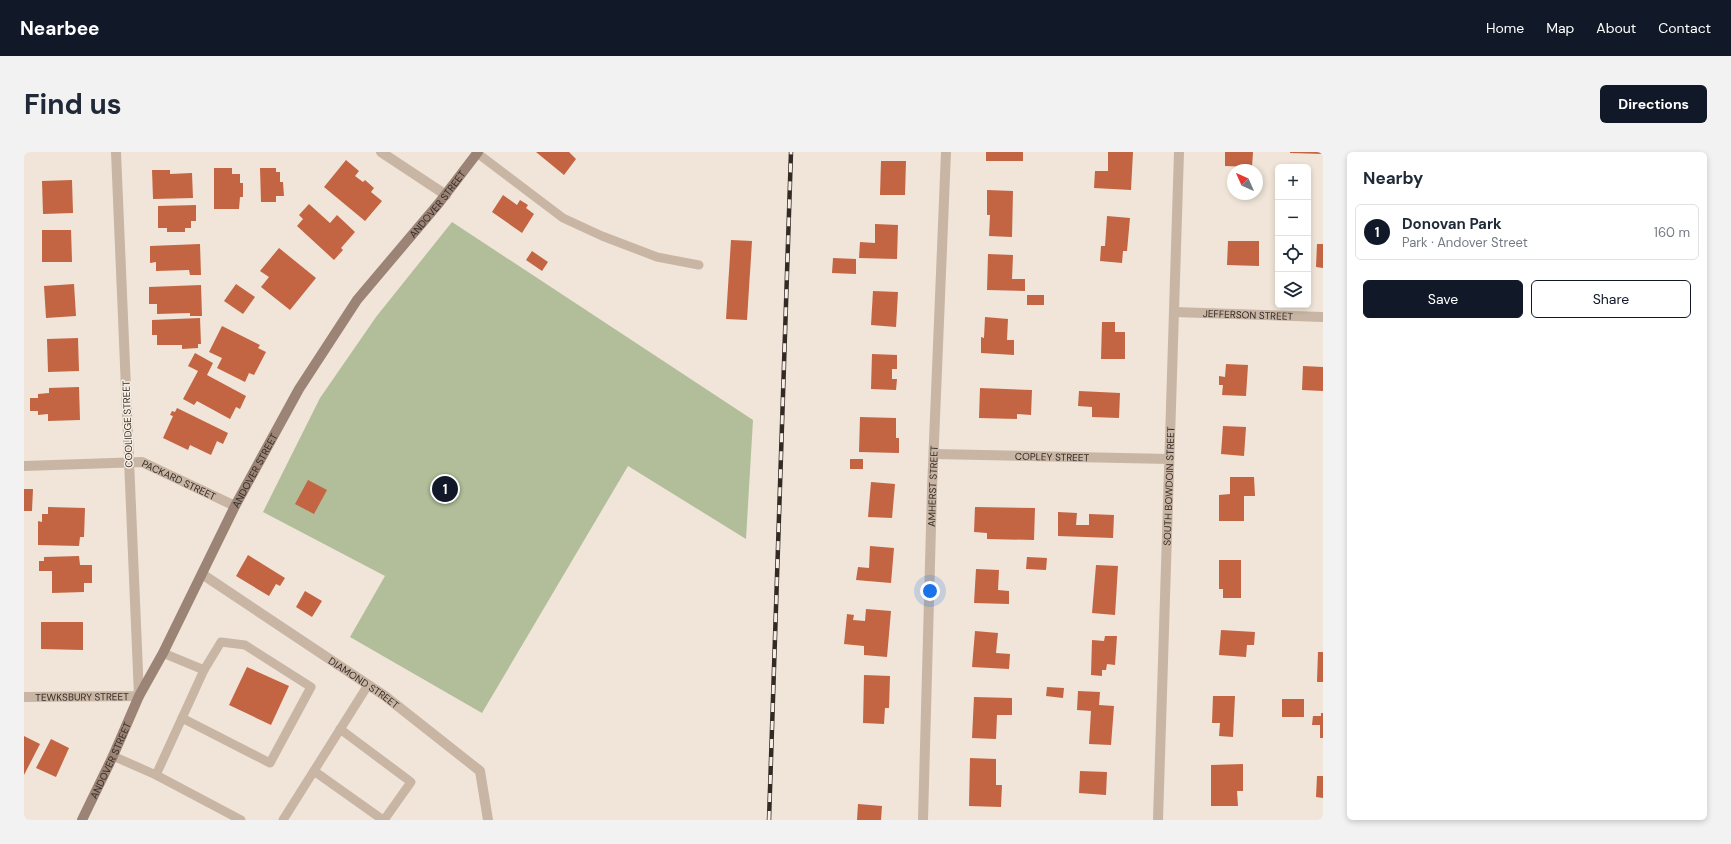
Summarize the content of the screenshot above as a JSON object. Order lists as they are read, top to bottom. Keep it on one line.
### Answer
{"streets":{"main road":["ANDOVER STREET"],"street":["JEFFERSON STREET","COOLIDGE STREET","COPLEY STREET","PACKARD STREET","AMHERST STREET","SOUTH BOWDOIN STREET","DIAMOND STREET","TEWKSBURY STREET"]},"crossings":[["ANDOVER STREET","COOLIDGE STREET"],["ANDOVER STREET","PACKARD STREET"],["ANDOVER STREET","DIAMOND STREET"],["ANDOVER STREET","TEWKSBURY STREET"],["JEFFERSON STREET","SOUTH BOWDOIN STREET"],["COOLIDGE STREET","PACKARD STREET"],["COOLIDGE STREET","TEWKSBURY STREET"],["COPLEY STREET","AMHERST STREET"],["COPLEY STREET","SOUTH BOWDOIN STREET"]],"north":"top left","page":{"header":"Nearbee","nav":["Home","Map","About","Contact"],"buttons":["Directions",["Save","Share"]],"title":"Find us","heading":"Nearby","map_buttons":["+","−"],"list":[{"mark":"1","name":"Donovan Park","note":"Park · Andover Street","value":"160 m"}],"pins":"1"}}
